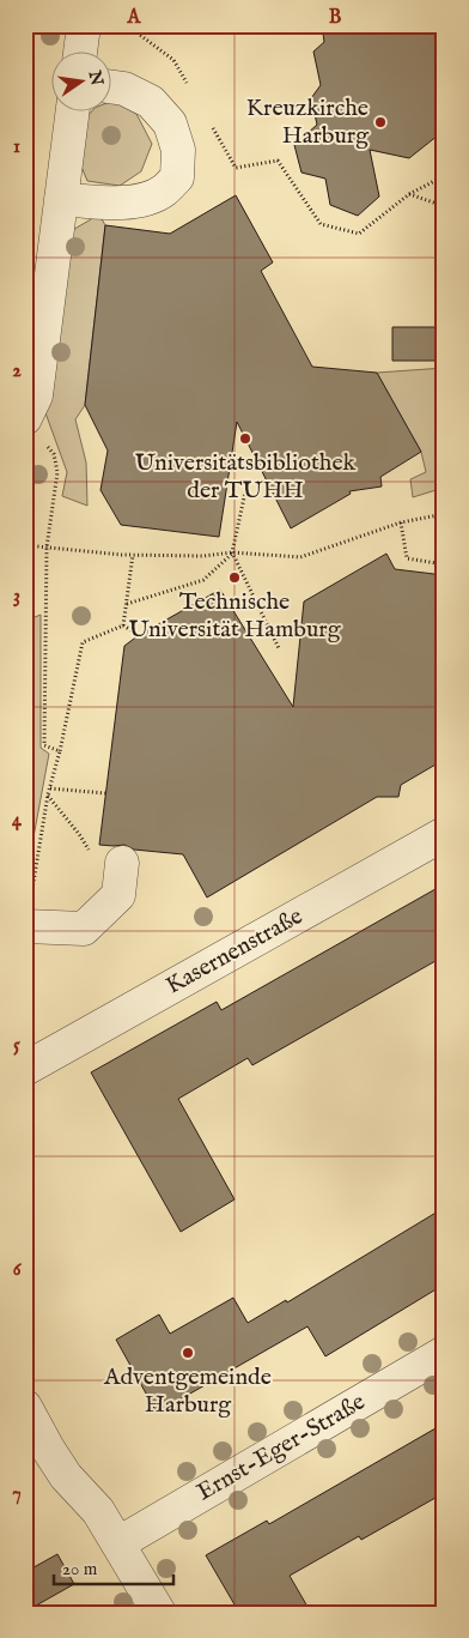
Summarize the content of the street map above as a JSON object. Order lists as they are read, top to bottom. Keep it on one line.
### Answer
{"streets":{"street":["Kasernenstraße","Ernst-Eger-Straße"]},"places":["Kreuzkirche Harburg","Universitätsbibliothek der TUHH","Technische Universität Hamburg","Adventgemeinde Harburg"],"scale_bar":"20 m","north":"right","grid":{"columns":["A","B"],"rows":["1","2","3","4","5","6","7"]}}
